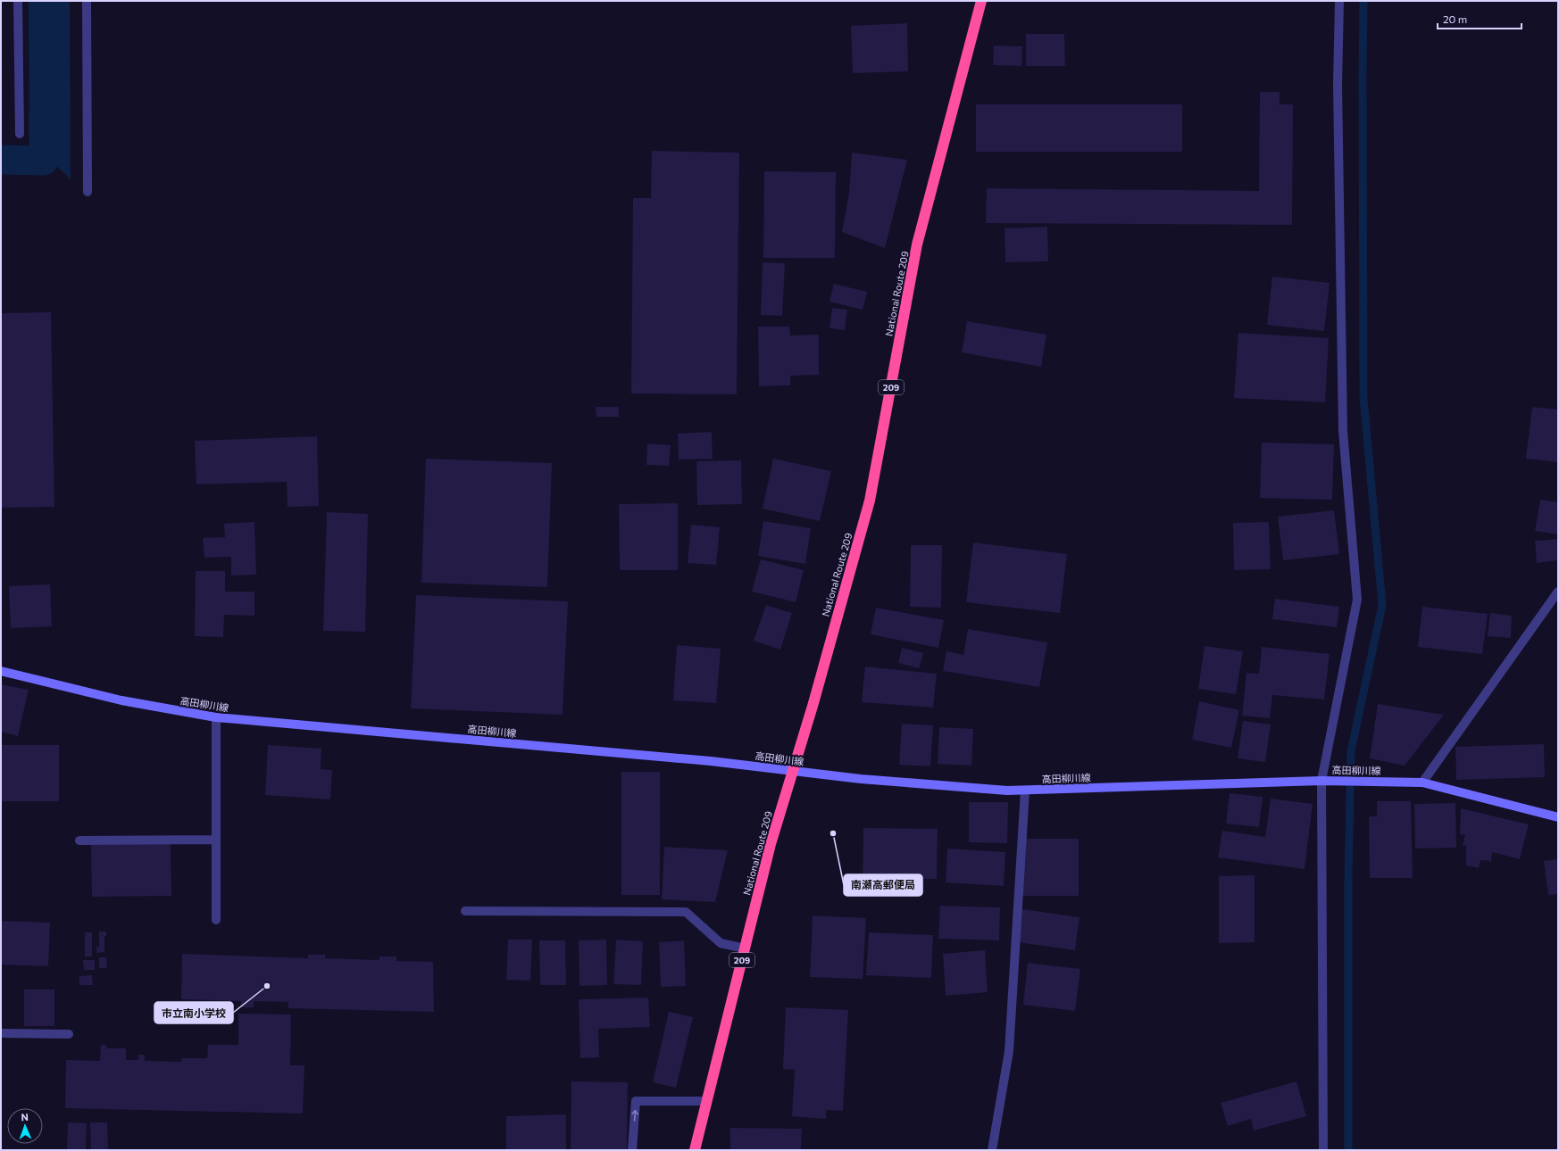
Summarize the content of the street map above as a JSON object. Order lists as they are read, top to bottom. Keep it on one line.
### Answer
{"streets":{"highway":["National Route 209","209"],"main road":["高田柳川線"]},"crossings":[["National Route 209","高田柳川線"]],"places":["南瀬高郵便局","市立南小学校"],"scale_bar":"20 m","north":"top"}
